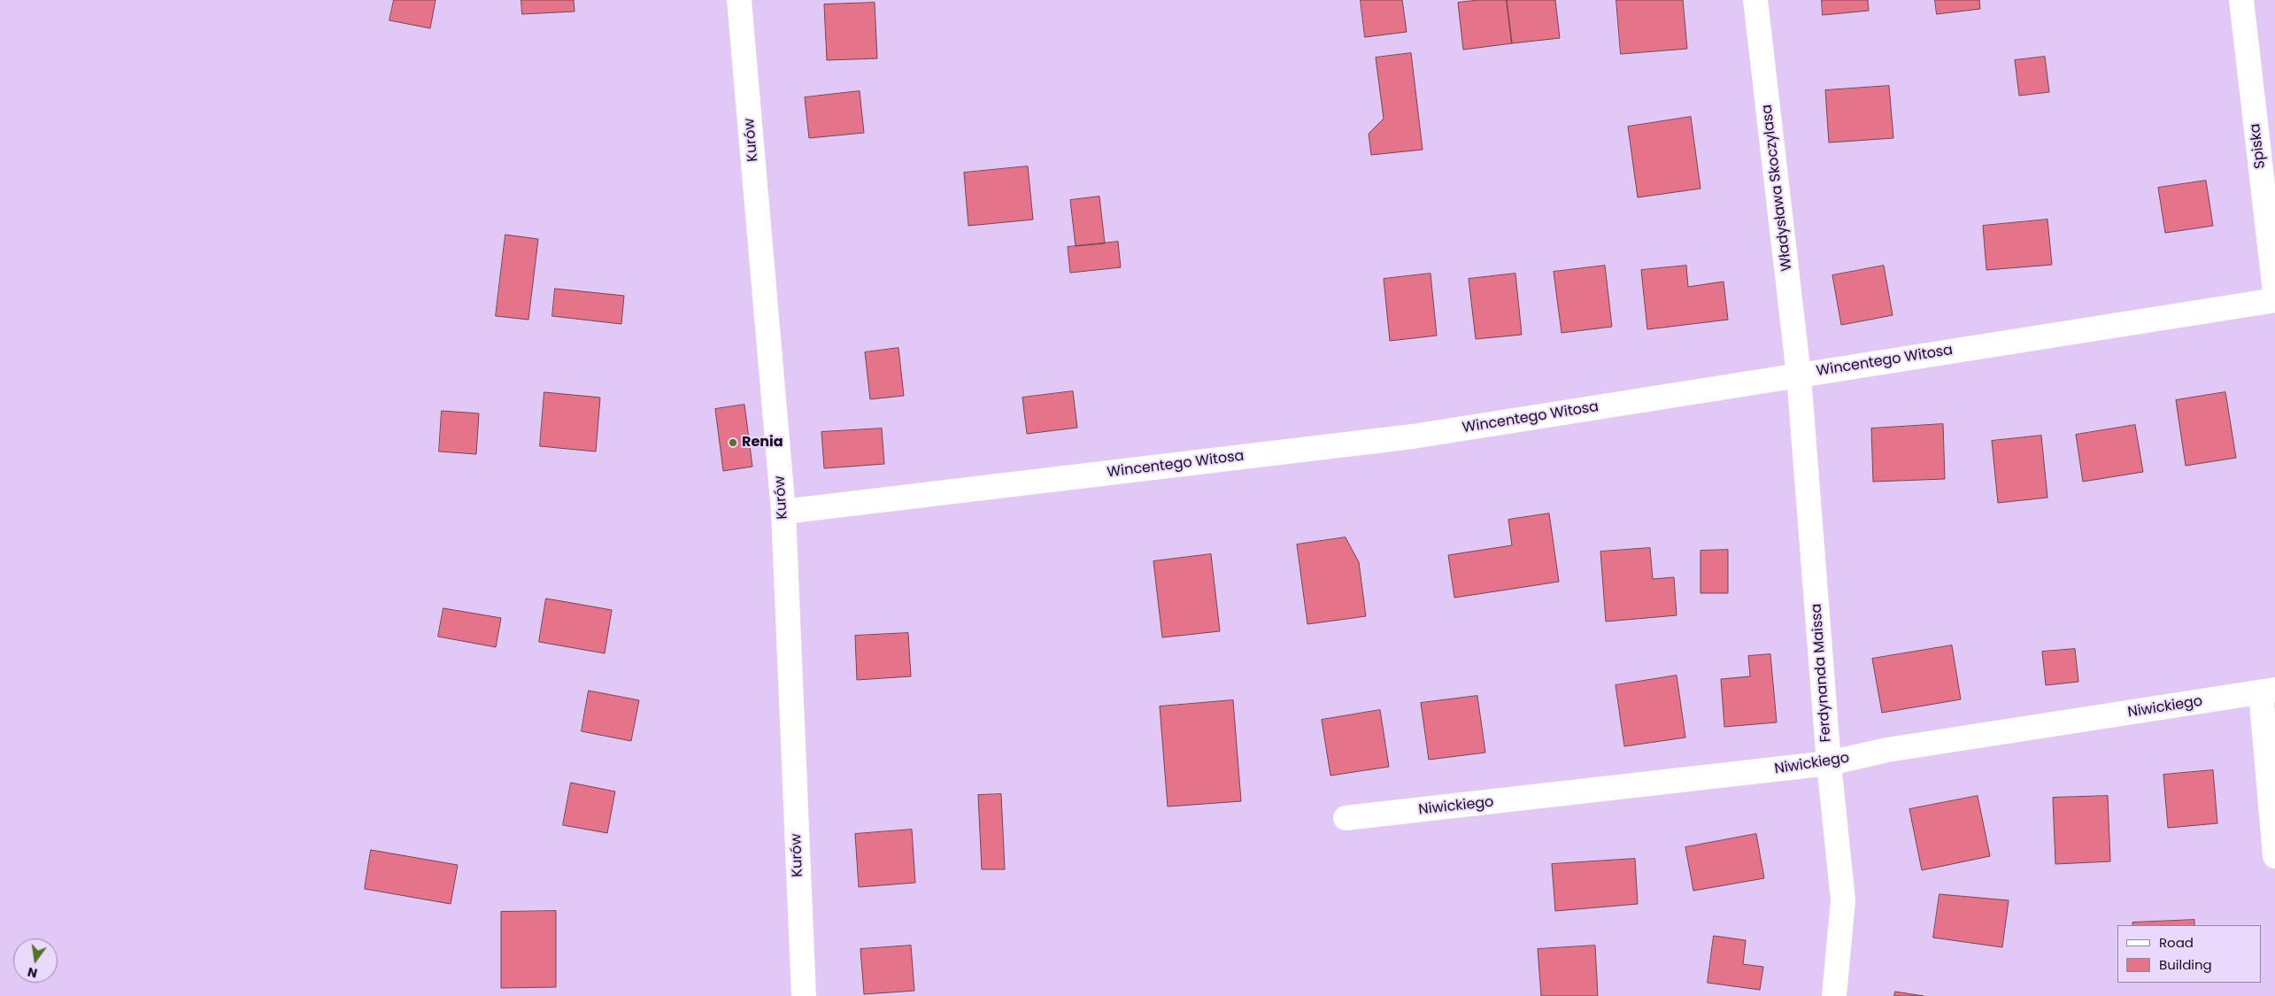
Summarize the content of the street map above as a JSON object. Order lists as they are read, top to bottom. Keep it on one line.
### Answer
{"streets":{"street":["Kurów","Spiska","Władysława Skoczylasa","Wincentego Witosa","Ferdynanda Maissa","Niwickiego"]},"crossings":[["Kurów","Wincentego Witosa"],["Władysława Skoczylasa","Wincentego Witosa"],["Władysława Skoczylasa","Ferdynanda Maissa"],["Wincentego Witosa","Ferdynanda Maissa"],["Ferdynanda Maissa","Niwickiego"]],"places":["Renia"],"legend":["Road","Building"],"north":"bottom"}
